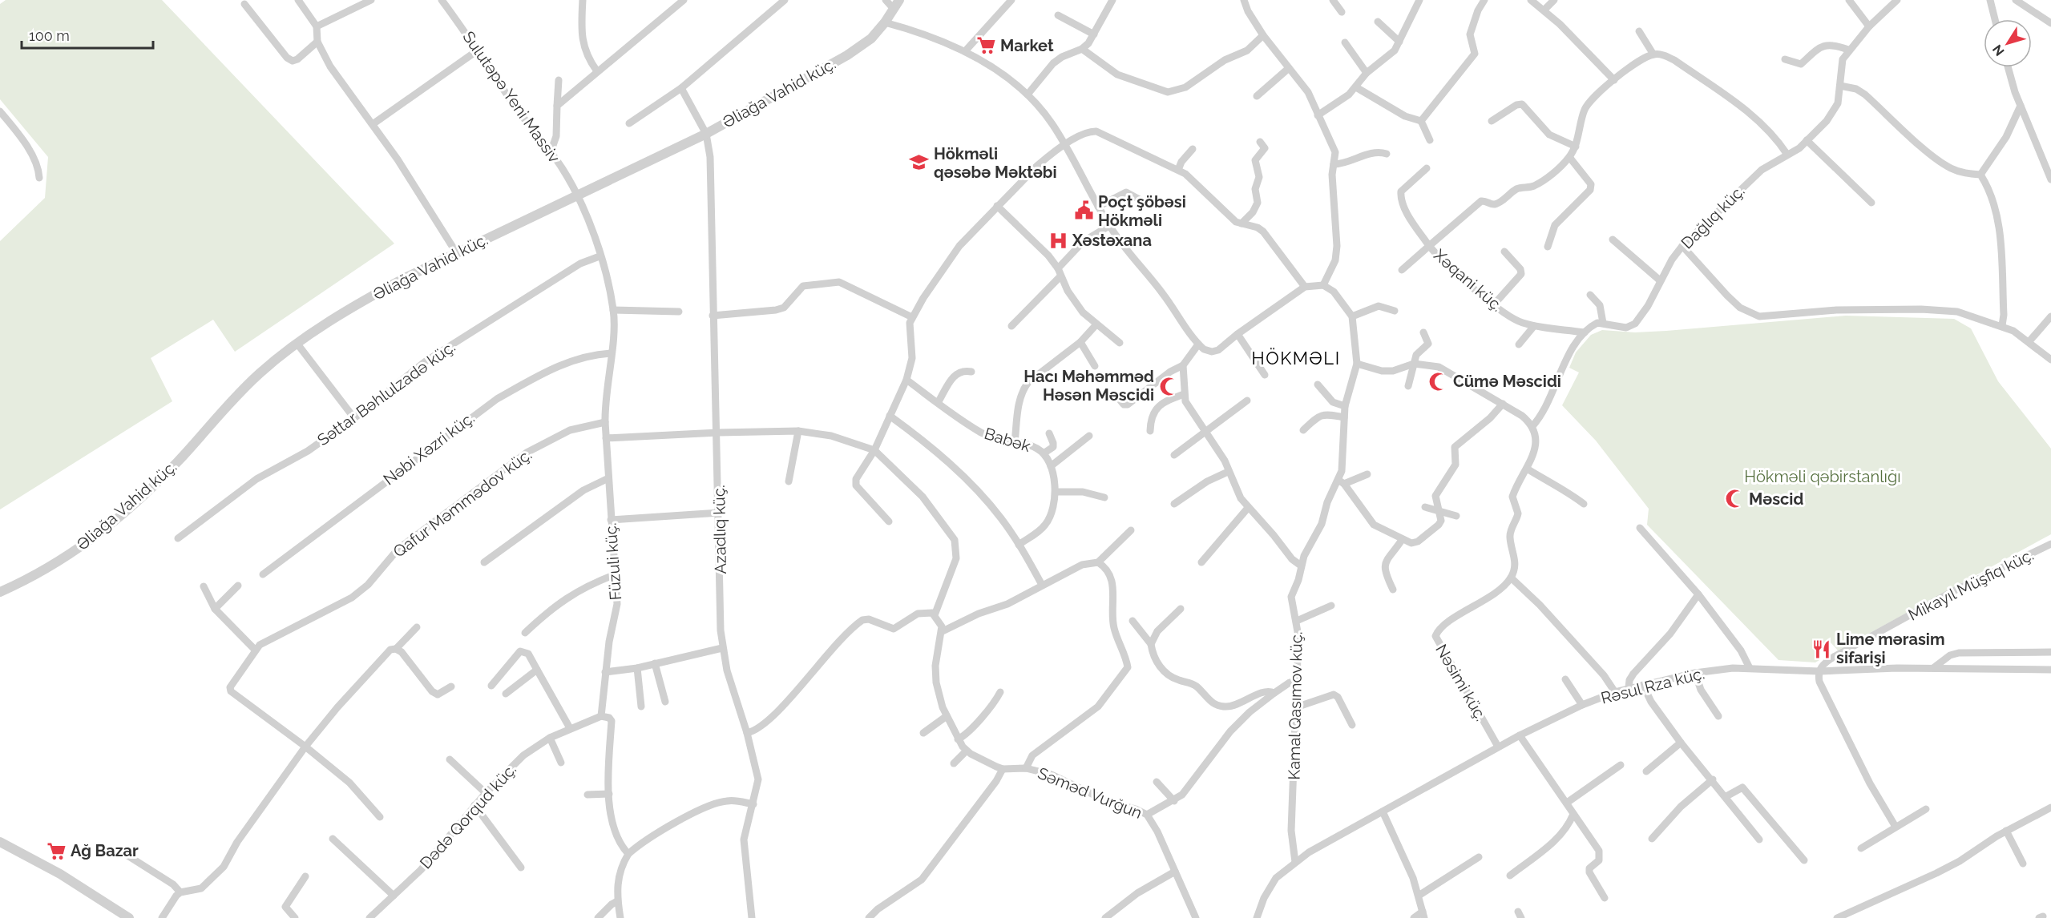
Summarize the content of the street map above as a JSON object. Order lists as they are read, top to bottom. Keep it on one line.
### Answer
{"streets":{"street":["Əliağa Vahid küç.","Sulutəpə Yeni Massiv","Dağlıq küç.","Xəqani küç.","Səttar Bəhlulzadə küç.","Babək","Nəbi Xəzri küç.","Qafur Məmmədov küç.","Azadlıq küç.","Füzuli küç.","Mikayıl Müşfiq küç.","Nəsimi küç.","Rəsul Rza küç.","Kamal Qasımov küç.","Səməd Vurğun","Dədə Qorqud küç."]},"crossings":[["Əliağa Vahid küç.","Sulutəpə Yeni Massiv"],["Əliağa Vahid küç.","Azadlıq küç."],["Əliağa Vahid küç.","Füzuli küç."],["Sulutəpə Yeni Massiv","Füzuli küç."],["Səttar Bəhlulzadə küç.","Füzuli küç."],["Nəbi Xəzri küç.","Füzuli küç."],["Qafur Məmmədov küç.","Füzuli küç."],["Füzuli küç.","Dədə Qorqud küç."],["Mikayıl Müşfiq küç.","Rəsul Rza küç."],["Nəsimi küç.","Rəsul Rza küç."],["Rəsul Rza küç.","Kamal Qasımov küç."]],"districts":["HÖKMƏLI"],"parks":["Hökməli qəbirstanlığı"],"places":{"supermarket":["Market","Ağ Bazar"],"school or university":["Hökməli qəsəbə Məktəbi"],"public building":["Poçt şöbəsi Hökməli"],"hospital":["Xəstəxana"],"mosque":["Cümə Məscidi","Hacı Məhəmməd Həsən Məscidi","Məscid"],"restaurant":["Lime mərasim sifarişi"]},"scale_bar":"100 m","north":"bottom left"}
